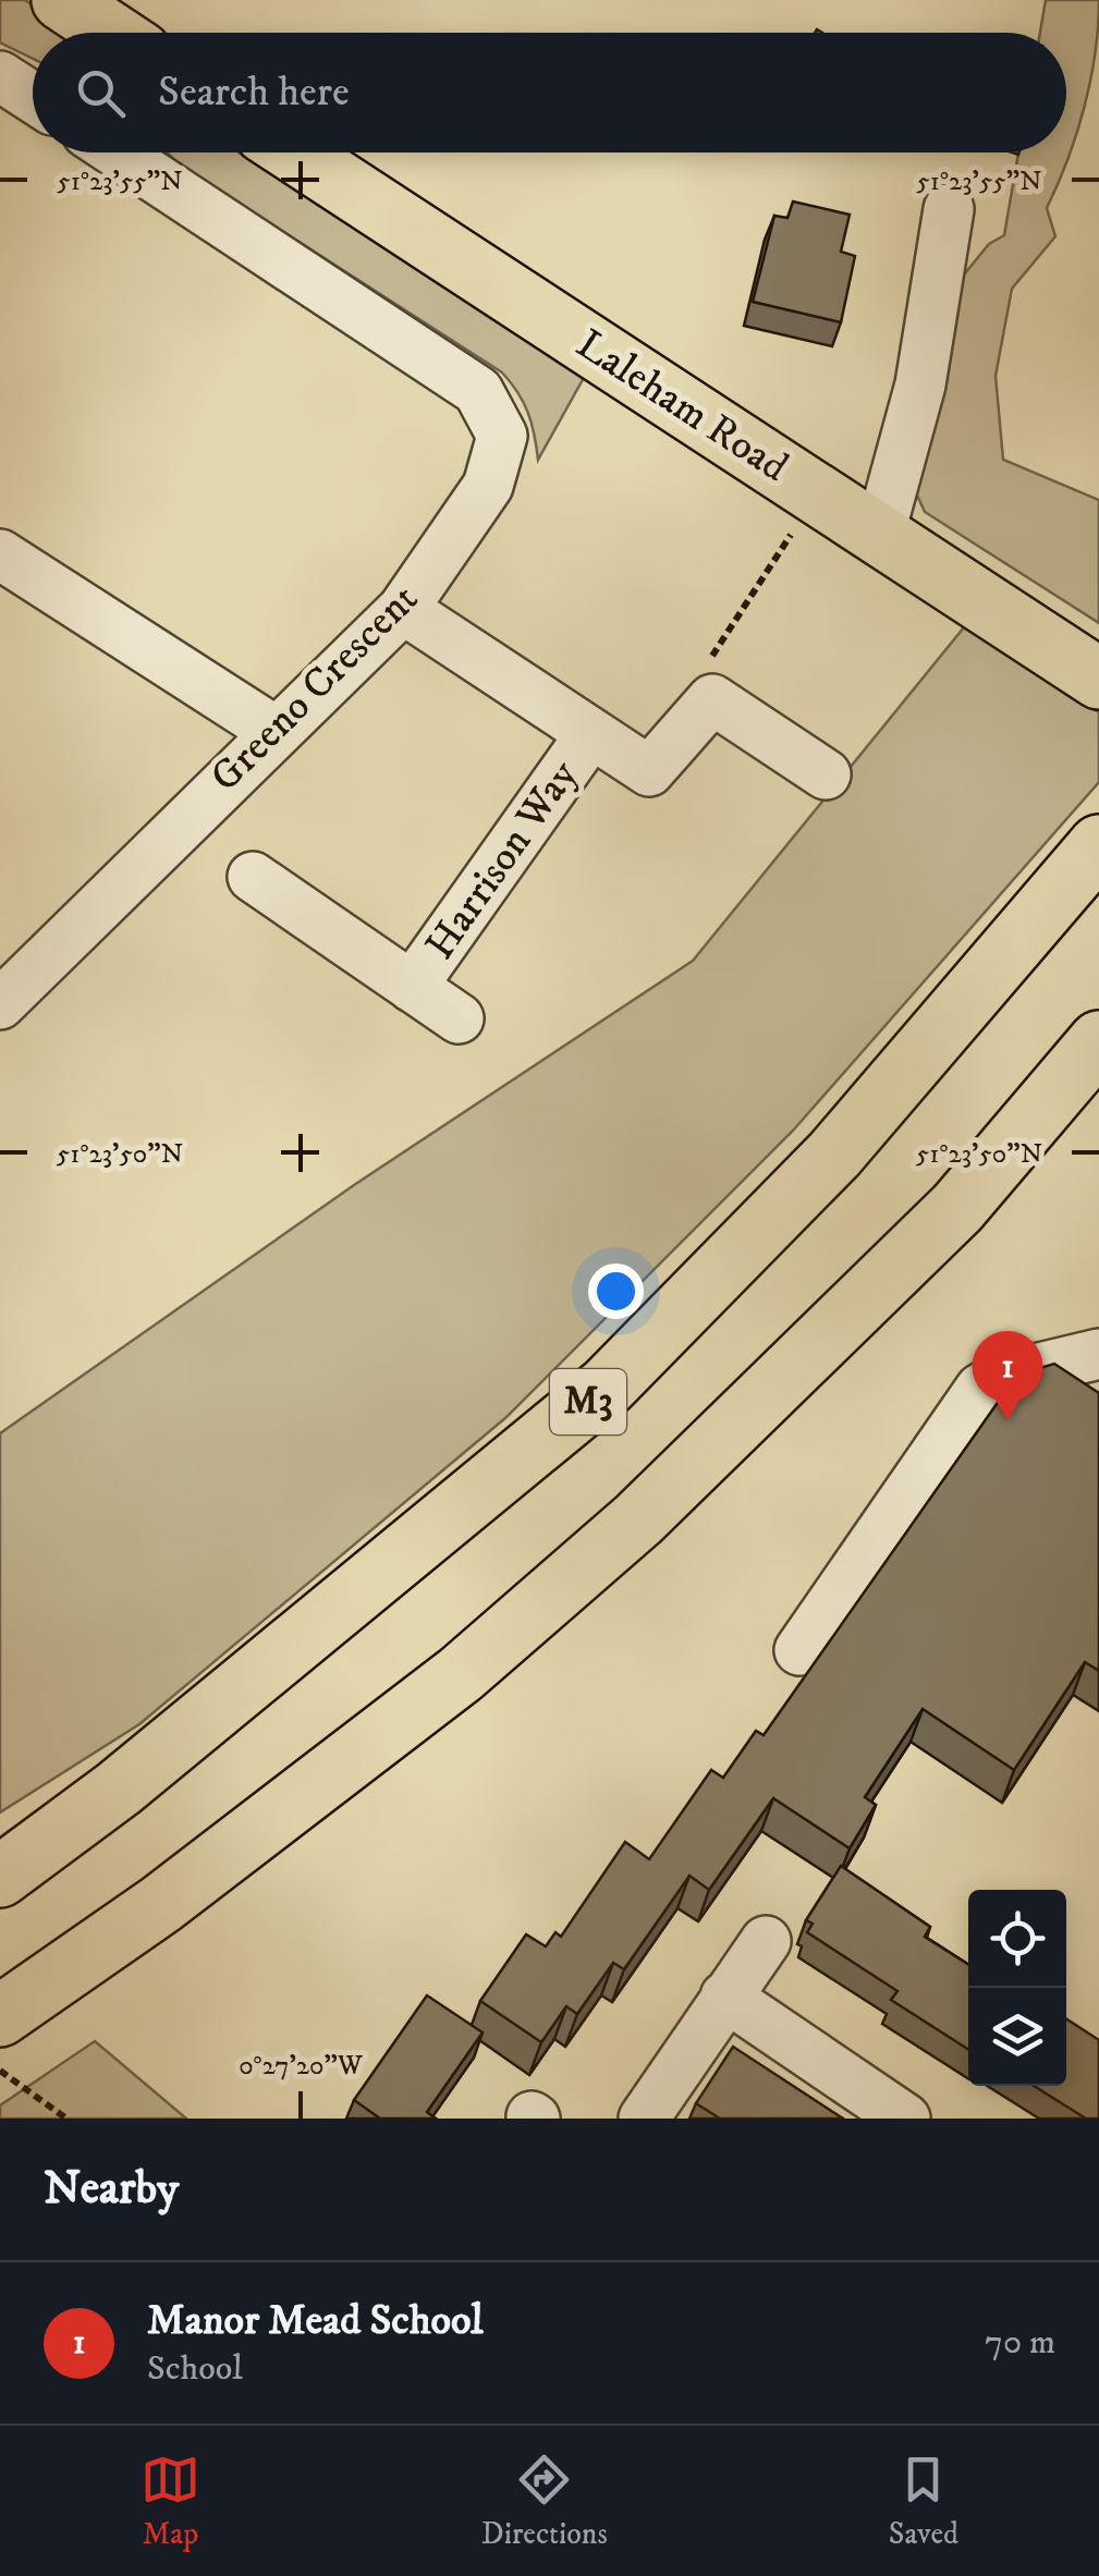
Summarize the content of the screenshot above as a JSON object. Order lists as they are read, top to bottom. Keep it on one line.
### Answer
{"streets":{"main road":["Laleham Road","M3"],"street":["Greeno Crescent","Harrison Way"]},"crossings":[["Greeno Crescent","Harrison Way"]],"page":{"search":"Search here","pins":"1","heading":"Nearby","list":[{"mark":"1","name":"Manor Mead School","note":"School","value":"70 m"}],"nav":["Map","Directions","Saved"]},"coordinates":["51°23'55\"N","51°23'50\"N","0°27'20\"W"]}
